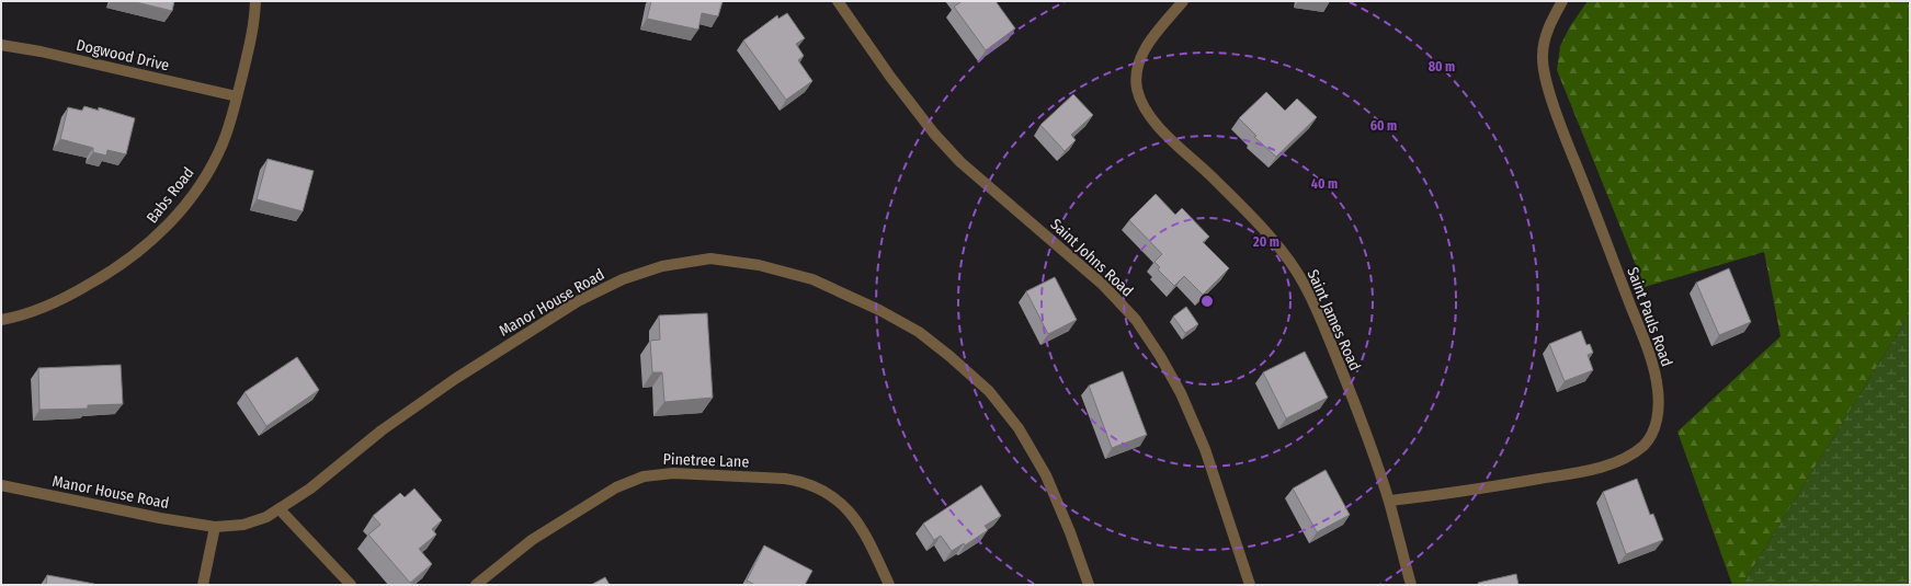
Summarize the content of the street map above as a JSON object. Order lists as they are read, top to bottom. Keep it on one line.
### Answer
{"streets":{"street":["Dogwood Drive","Babs Road","Saint Johns Road","Manor House Road","Saint Pauls Road","Saint James Road","Pinetree Lane"]},"crossings":[["Dogwood Drive","Babs Road"],["Saint Pauls Road","Saint James Road"]],"rings":["80 m","60 m","40 m","20 m"]}
